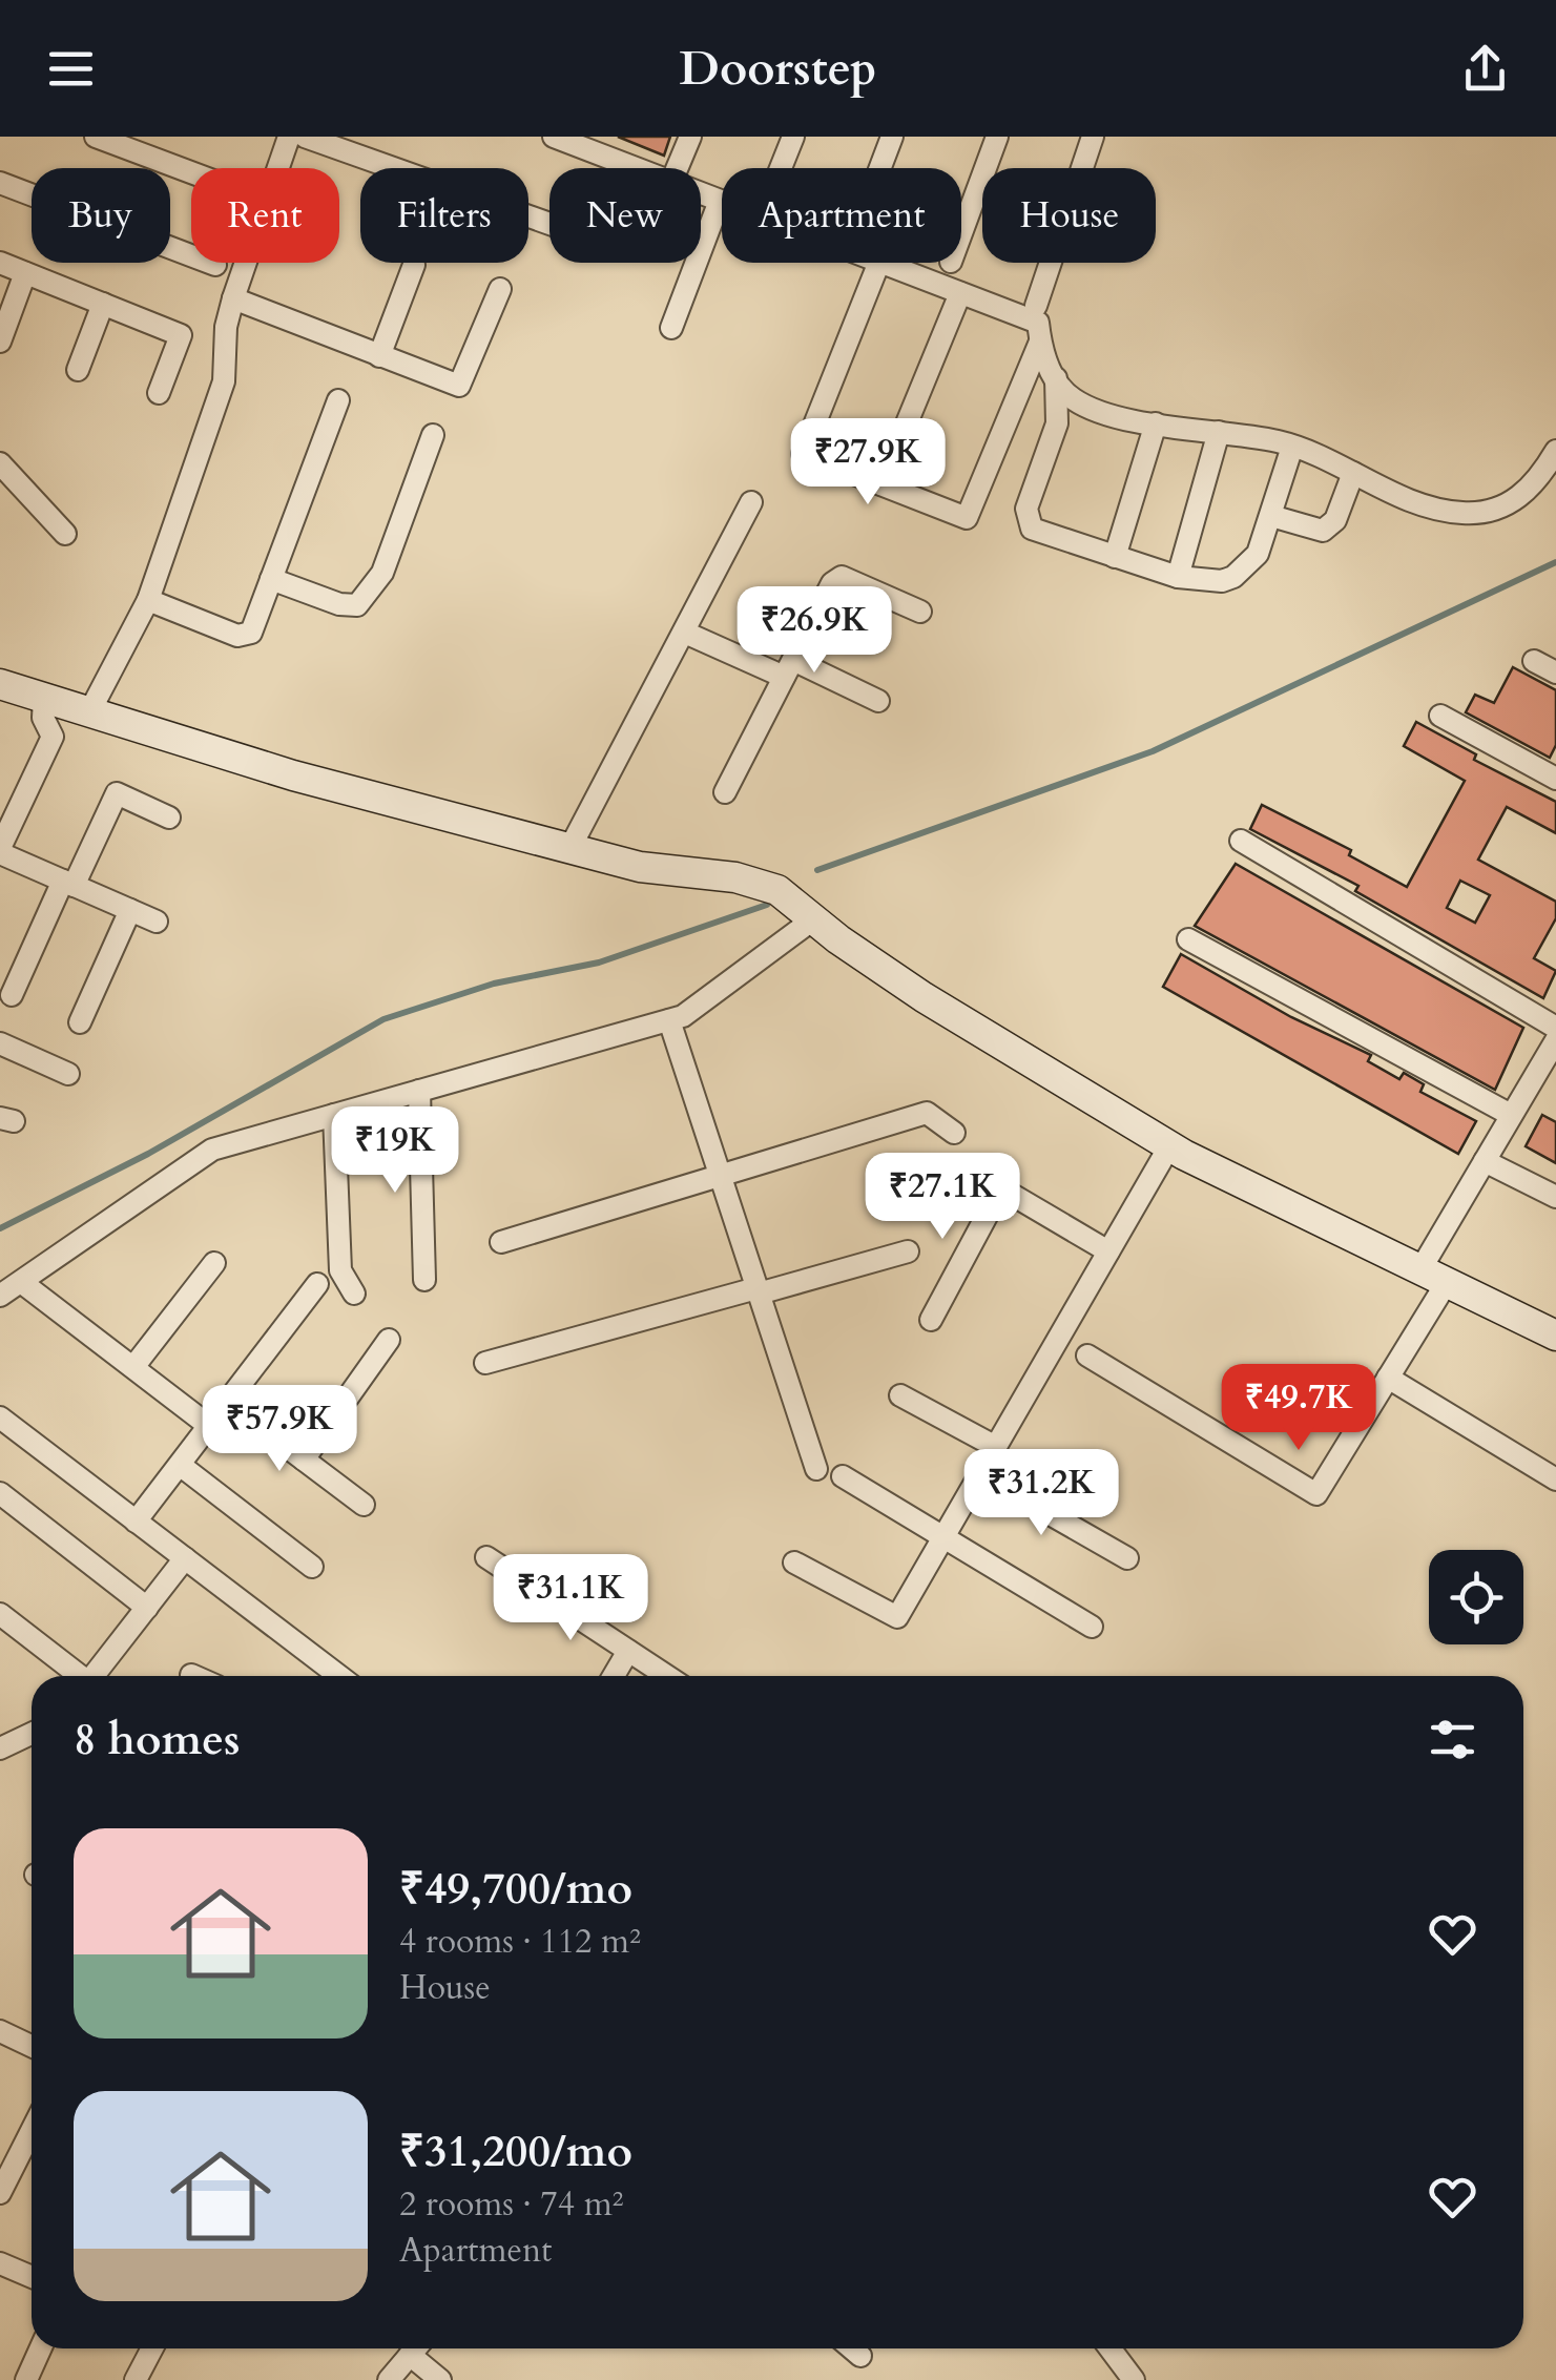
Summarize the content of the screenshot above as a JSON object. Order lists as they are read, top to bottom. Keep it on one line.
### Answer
{"page":{"header":"Doorstep","chip":["Buy","Rent","Filters","New","Apartment","House"],"price":["₹27.9K","₹26.9K","₹19K","₹27.1K","₹49.7K","₹57.9K","₹31.2K","₹31.1K"],"heading":"8 homes","list":[{"name":"₹49,700/mo","note":"4 rooms · 112 m² · House"},{"name":"₹31,200/mo","note":"2 rooms · 74 m² · Apartment"}]}}
